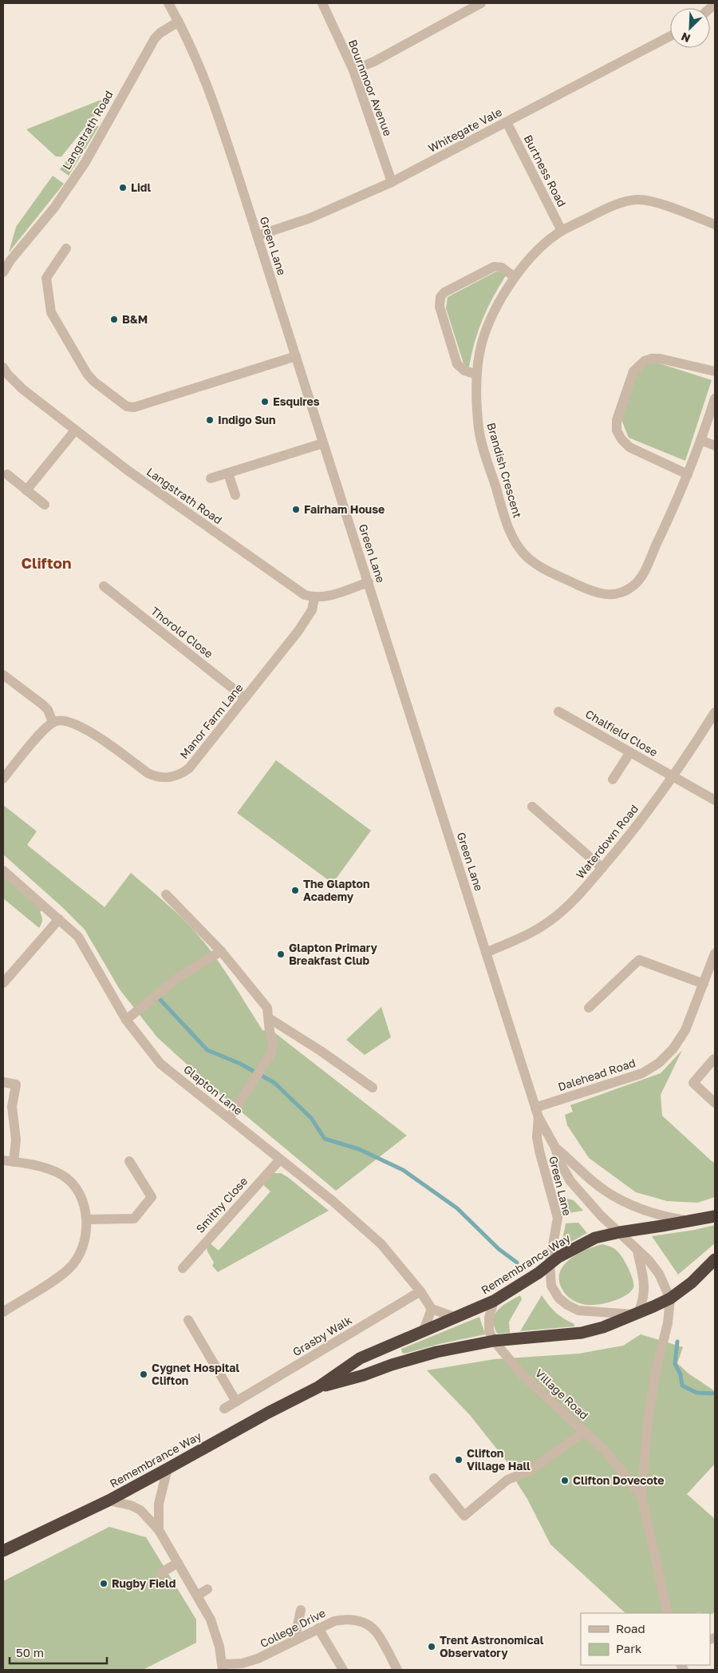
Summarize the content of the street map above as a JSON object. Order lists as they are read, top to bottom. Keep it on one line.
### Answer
{"streets":{"highway":["Remembrance Way"],"street":["Bournmoor Avenue","Langstrath Road","Whitegate Vale","Burtness Road","Green Lane","Brandish Crescent","Thorold Close","Manor Farm Lane","Chalfield Close","Waterdown Road","Dalehead Road","Glapton Lane","Smithy Close","Grasby Walk","Village Road","College Drive"]},"crossings":[["Bournmoor Avenue","Whitegate Vale"],["Langstrath Road","Green Lane"],["Langstrath Road","Manor Farm Lane"],["Whitegate Vale","Burtness Road"],["Whitegate Vale","Green Lane"],["Burtness Road","Brandish Crescent"],["Green Lane","Waterdown Road"],["Green Lane","Dalehead Road"],["Green Lane","Remembrance Way"],["Green Lane","Village Road"],["Thorold Close","Manor Farm Lane"],["Chalfield Close","Waterdown Road"],["Glapton Lane","Smithy Close"],["Glapton Lane","Grasby Walk"],["Remembrance Way","Village Road"]],"districts":["Clifton"],"places":["Lidl","B&M","Esquires","Indigo Sun","Fairham House","The Glapton Academy","Glapton Primary Breakfast Club","Cygnet Hospital Clifton","Clifton Village Hall","Clifton Dovecote","Rugby Field","Trent Astronomical Observatory"],"legend":["Road","Park"],"scale_bar":"50 m","north":"bottom left"}
